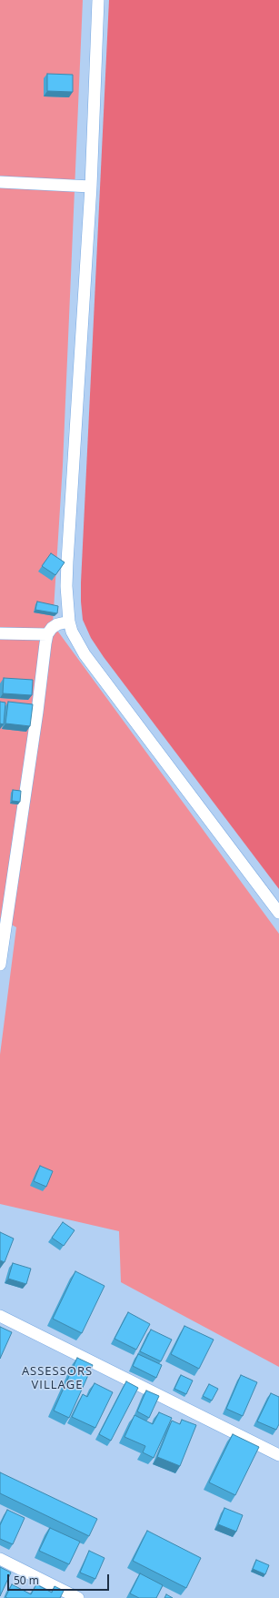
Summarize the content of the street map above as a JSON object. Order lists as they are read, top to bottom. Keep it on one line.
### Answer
{"districts":["ASSESSORS VILLAGE"],"scale_bar":"50 m"}
